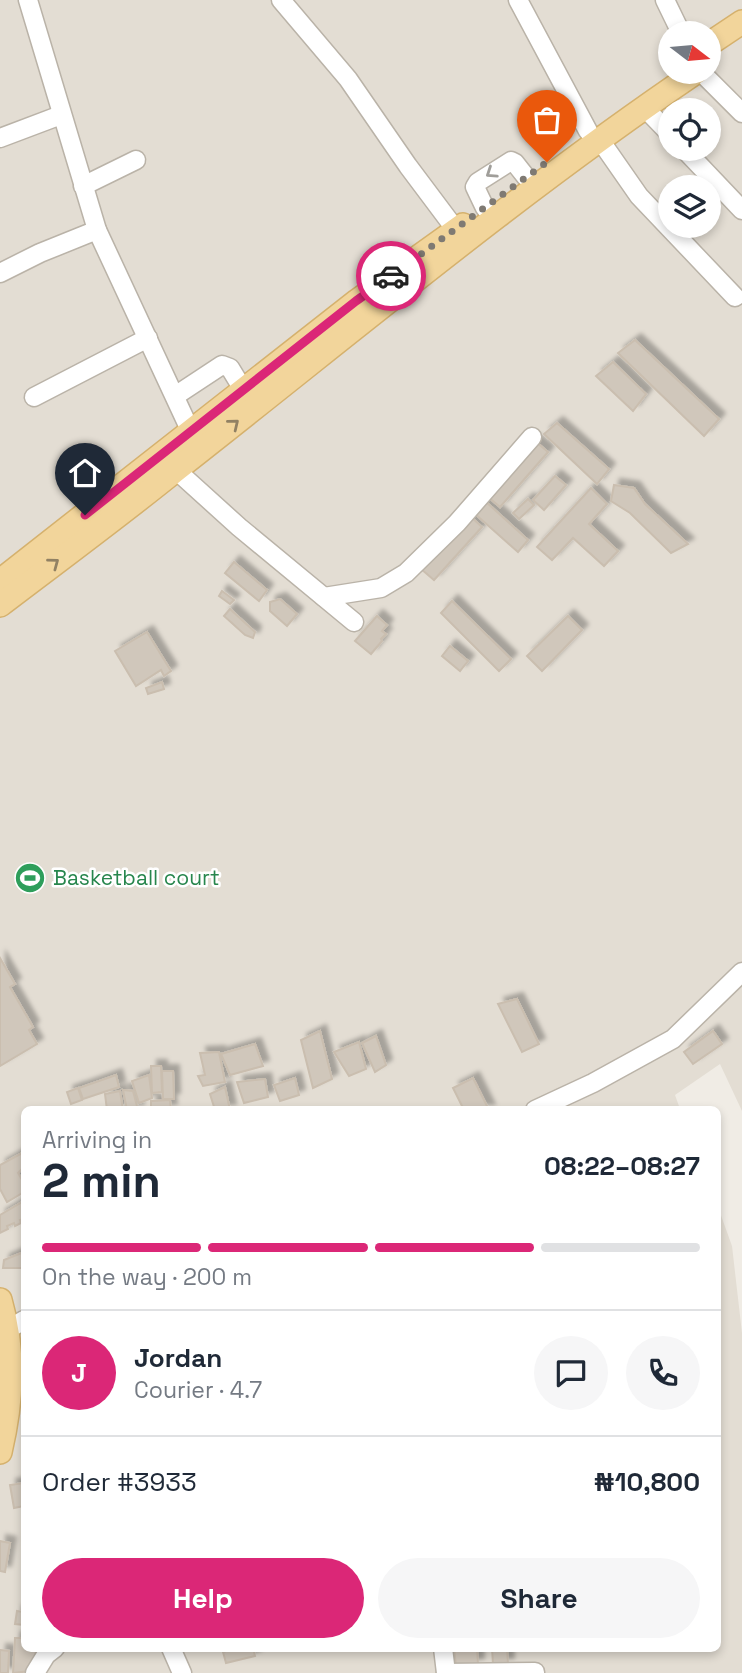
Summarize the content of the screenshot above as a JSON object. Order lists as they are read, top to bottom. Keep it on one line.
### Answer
{"places":{"sports":["Basketball court"]},"north":"right","page":{"heading":["2 min","Arriving in","08:22–08:27"],"panel":["Jordan","Courier · 4.7","Order #3933","₦10,800"],"bar":"On the way · 200 m","round":"J","buttons":["Help","Share"]}}
